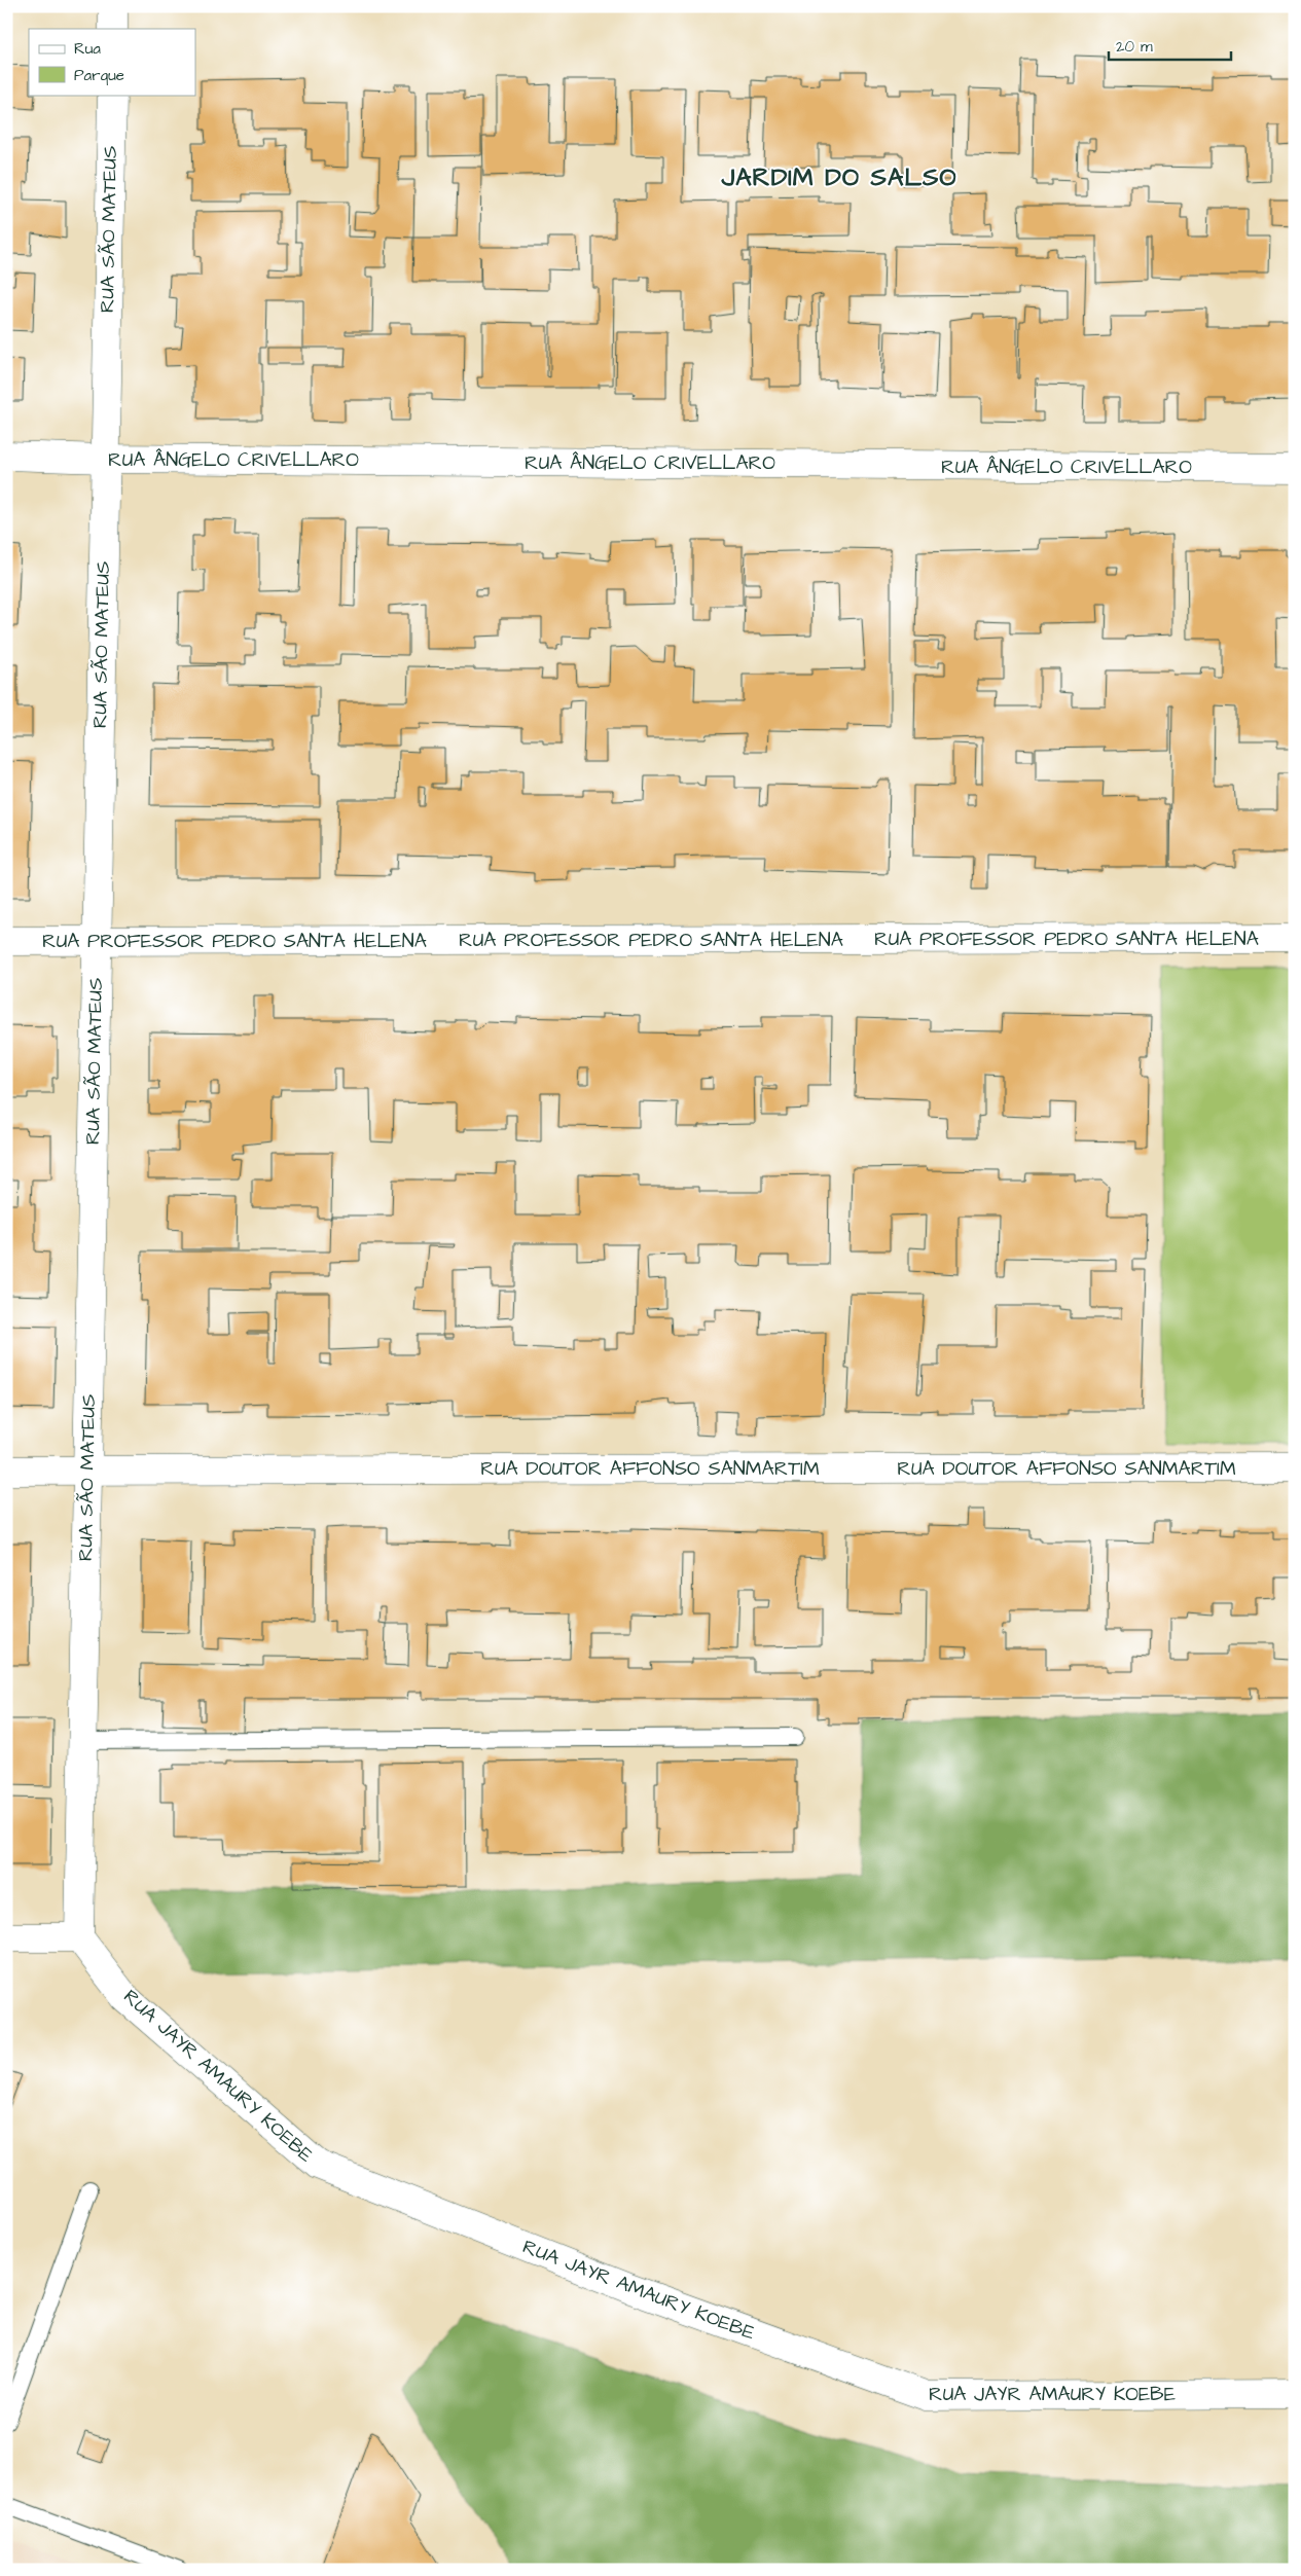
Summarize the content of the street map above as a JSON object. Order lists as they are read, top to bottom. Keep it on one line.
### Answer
{"streets":{"street":["RUA SÃO MATEUS","RUA ÂNGELO CRIVELLARO","RUA PROFESSOR PEDRO SANTA HELENA","RUA DOUTOR AFFONSO SANMARTIM","RUA JAYR AMAURY KOEBE"]},"crossings":[["RUA SÃO MATEUS","RUA ÂNGELO CRIVELLARO"],["RUA SÃO MATEUS","RUA PROFESSOR PEDRO SANTA HELENA"],["RUA SÃO MATEUS","RUA DOUTOR AFFONSO SANMARTIM"],["RUA SÃO MATEUS","RUA JAYR AMAURY KOEBE"]],"districts":["JARDIM DO SALSO"],"legend":["Rua","Parque"],"scale_bar":"20 m"}
